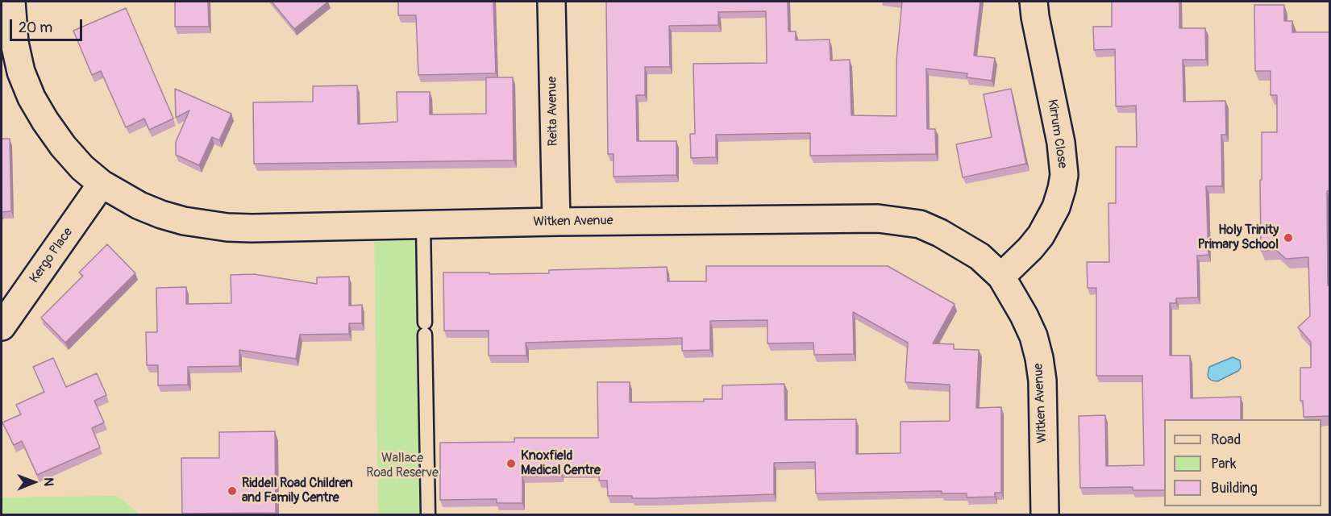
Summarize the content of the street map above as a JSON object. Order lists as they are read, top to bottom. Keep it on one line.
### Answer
{"streets":{"street":["Reita Avenue","Kirrum Close","Witken Avenue","Kergo Place"]},"crossings":[["Reita Avenue","Witken Avenue"],["Kirrum Close","Witken Avenue"],["Witken Avenue","Kergo Place"]],"parks":["Wallace Road Reserve"],"places":["Holy Trinity Primary School","Knoxfield Medical Centre","Riddell Road Children and Family Centre"],"legend":["Road","Park","Building"],"scale_bar":"20 m","north":"right"}
